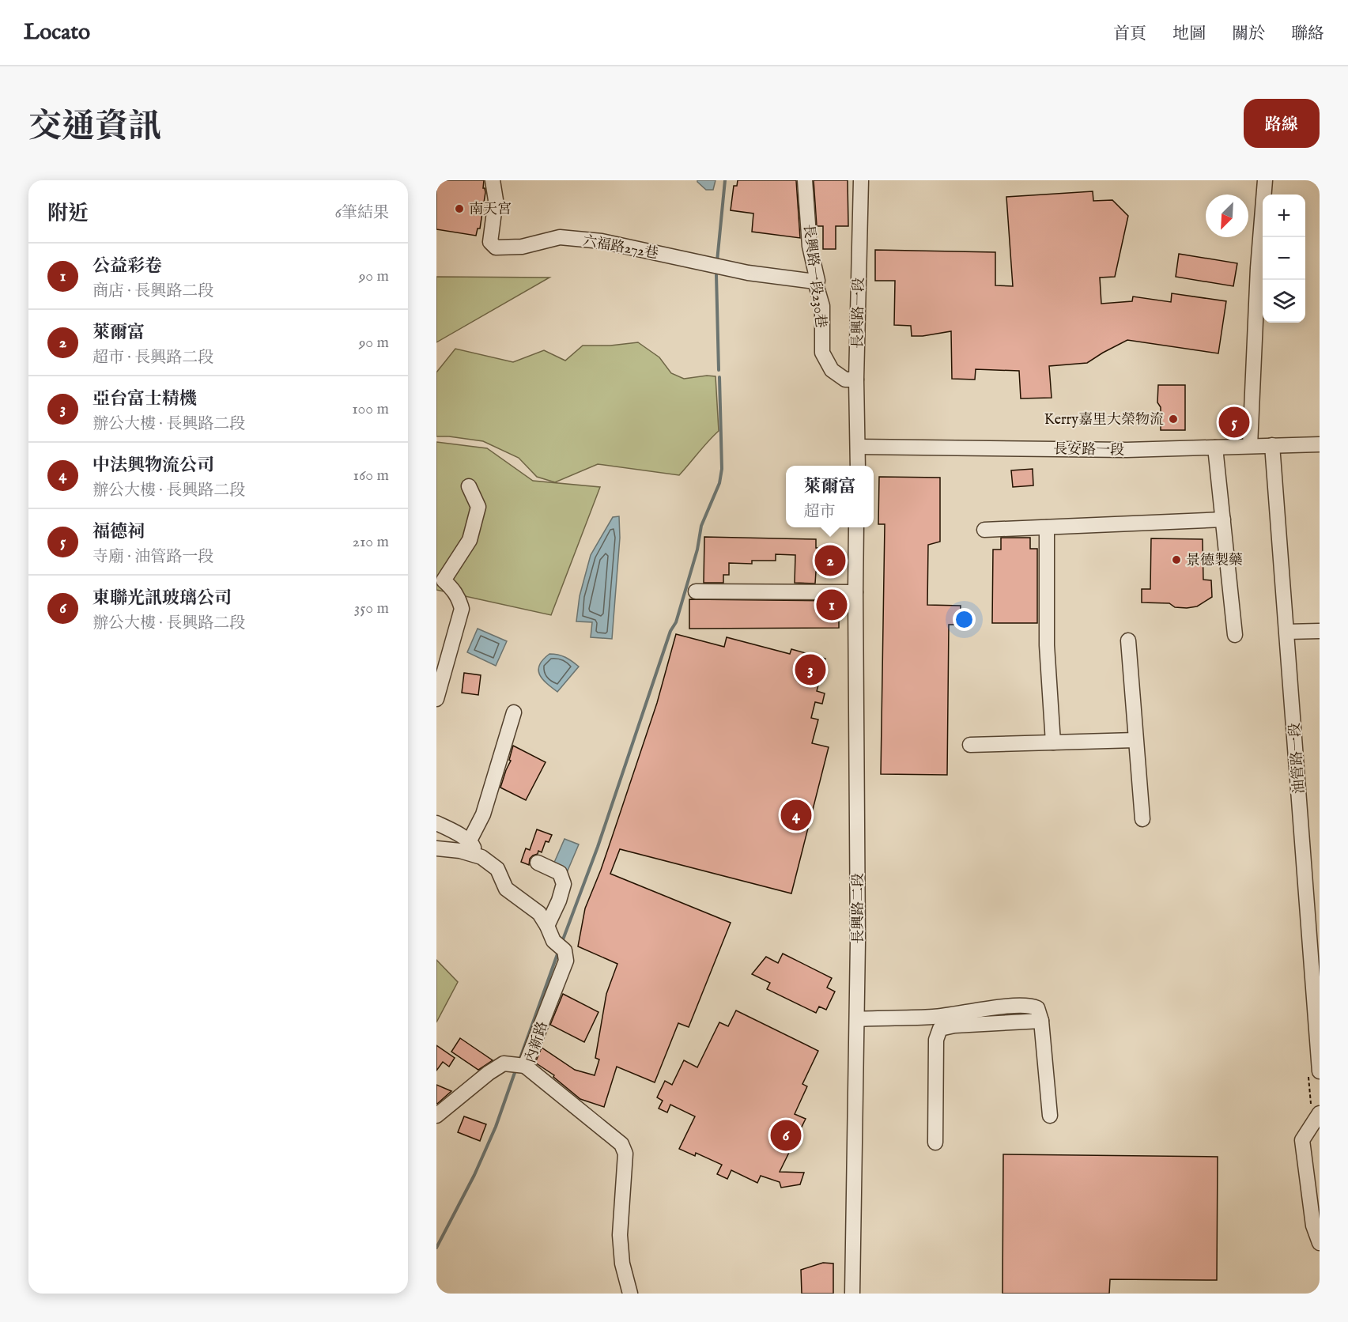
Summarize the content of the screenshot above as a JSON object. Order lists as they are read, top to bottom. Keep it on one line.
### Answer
{"streets":{"street":["六福路272巷","長興路一段230巷","長興路一段","長安路一段","油管路一段","長興路二段","內新路"]},"crossings":[["六福路272巷","長興路一段230巷"],["長興路一段230巷","長興路一段"],["長興路一段","長安路一段"],["長安路一段","油管路一段"]],"places":["南天宮","Kerry嘉里大榮物流","景德製藥"],"north":"bottom left","page":{"header":"Locato","nav":["首頁","地圖","關於","聯絡"],"title":"交通資訊","buttons":"路線","heading":["附近","6筆結果"],"map_buttons":["+","−"],"list":[{"mark":"1","name":"公益彩卷","note":"商店 · 長興路二段","value":"90 m"},{"mark":"2","name":"萊爾富","note":"超市 · 長興路二段","value":"90 m"},{"mark":"3","name":"亞台富士精機","note":"辦公大樓 · 長興路二段","value":"100 m"},{"mark":"4","name":"中法興物流公司","note":"辦公大樓 · 長興路二段","value":"160 m"},{"mark":"5","name":"福德祠","note":"寺廟 · 油管路一段","value":"210 m"},{"mark":"6","name":"東聯光訊玻璃公司","note":"辦公大樓 · 長興路二段","value":"350 m"}],"pins":["5","2","1","3","4","6"],"popup":["萊爾富","超市"]}}
